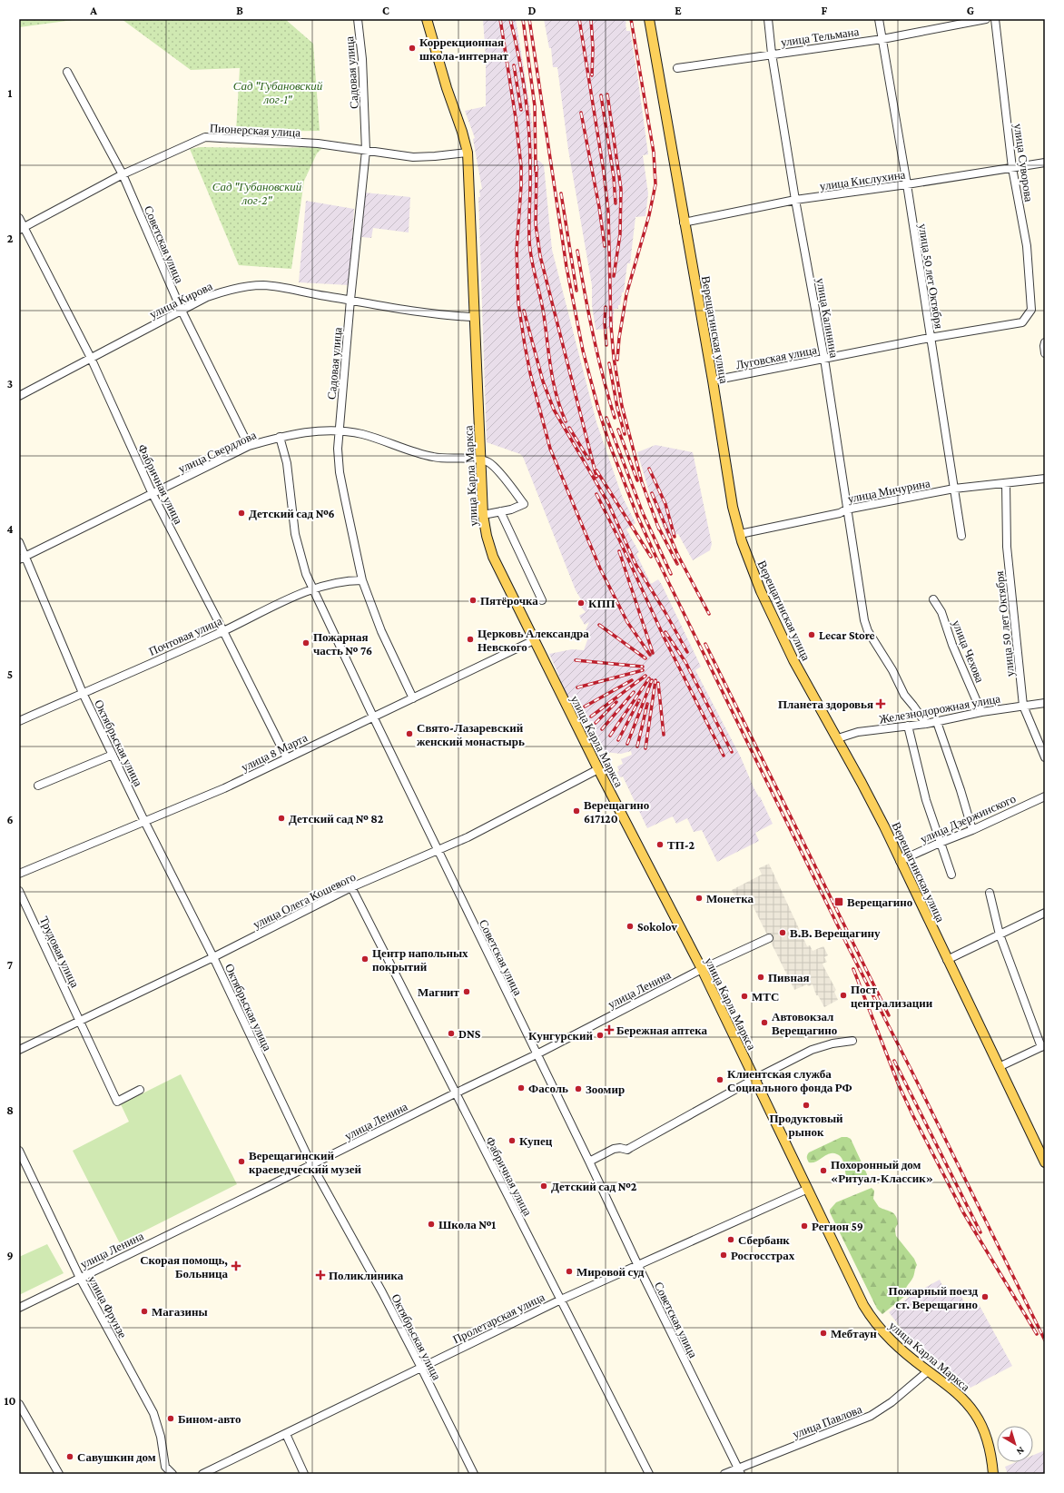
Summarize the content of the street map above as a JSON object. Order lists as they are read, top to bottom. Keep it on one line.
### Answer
{"streets":{"main road":["Верещагинская улица","улица Карла Маркса"],"street":["улица Тельмана","Садовая улица","Пионерская улица","улица Суворова","улица Кислухина","Советская улица","улица 50 лет Октября","улица Кирова","улица Калинина","Луговская улица","улица Свердлова","Фабричная улица","улица Мичурина","Почтовая улица","улица Чехова","Железнодорожная улица","Октябрьская улица","улица 8 Марта","улица Дзержинского","улица Олега Кошевого","Трудовая улица","улица Ленина","улица Фрунзе","Пролетарская улица","улица Павлова"]},"crossings":[["улица Тельмана","улица 50 лет Октября"],["улица Тельмана","улица Калинина"],["Садовая улица","Пионерская улица"],["Садовая улица","улица Кирова"],["Садовая улица","улица Свердлова"],["Садовая улица","Почтовая улица"],["Садовая улица","улица 8 Марта"],["Пионерская улица","Советская улица"],["Пионерская улица","улица Карла Маркса"],["Пионерская улица","Фабричная улица"],["улица Суворова","улица Кислухина"],["улица Суворова","Луговская улица"],["улица Кислухина","улица 50 лет Октября"],["улица Кислухина","улица Калинина"],["улица Кислухина","Верещагинская улица"],["Советская улица","улица Кирова"],["Советская улица","улица Свердлова"],["Советская улица","Почтовая улица"],["Советская улица","улица 8 Марта"],["Советская улица","улица Олега Кошевого"],["Советская улица","улица Ленина"],["Советская улица","Пролетарская улица"],["Советская улица","улица Павлова"],["улица 50 лет Октября","Луговская улица"],["улица 50 лет Октября","улица Мичурина"],["улица 50 лет Октября","Железнодорожная улица"],["улица Кирова","улица Карла Маркса"],["улица Кирова","Фабричная улица"],["улица Калинина","Луговская улица"],["улица Калинина","улица Мичурина"],["улица Калинина","Железнодорожная улица"],["Верещагинская улица","Луговская улица"],["Верещагинская улица","улица Мичурина"],["Верещагинская улица","Железнодорожная улица"],["Верещагинская улица","улица Дзержинского"],["улица Свердлова","улица Карла Маркса"],["улица Свердлова","Фабричная улица"],["улица Свердлова","Октябрьская улица"],["улица Карла Маркса","улица 8 Марта"],["улица Карла Маркса","улица Олега Кошевого"],["улица Карла Маркса","улица Ленина"],["улица Карла Маркса","Пролетарская улица"],["улица Карла Маркса","улица Павлова"],["Фабричная улица","Почтовая улица"],["Фабричная улица","улица 8 Марта"],["Фабричная улица","улица Олега Кошевого"],["Фабричная улица","улица Ленина"],["Фабричная улица","Пролетарская улица"],["Почтовая улица","Октябрьская улица"],["улица Чехова","Железнодорожная улица"],["Октябрьская улица","улица 8 Марта"],["Октябрьская улица","улица Олега Кошевого"],["Октябрьская улица","улица Ленина"],["Октябрьская улица","Пролетарская улица"],["улица Олега Кошевого","Трудовая улица"],["улица Ленина","улица Фрунзе"]],"parks":["Сад \"Губановский лог-1\"","Сад \"Губановский лог-2\""],"places":{"other":["Коррекционная школа-интернат","Детский сад №6","Пятёрочка","КПП","Lecar Store","Церковь Александра Невского","Пожарная часть № 76","Свято-Лазаревский женский монастырь","Верещагино 617120","Детский сад № 82","ТП-2","Монетка","Sokolov","В.В. Верещагину","Центр напольных покрытий","Пивная","Магнит","Пост централизации","МТС","Автовокзал Верещагино","DNS","Кунгурский","Клиентская служба Социального фонда РФ","Фасоль","Зоомир","Продуктовый рынок","Купец","Верещагинский краеведческий музей","Похоронный дом «Ритуал-Классик»","Детский сад №2","Школа №1","Регион 59","Сбербанк","Росгосстрах","Мировой суд","Пожарный поезд ст. Верещагино","Магазины","Мебтаун","Бином-авто","Савушкин дом"],"health":["Планета здоровья","Бережная аптека","Скорая помощь, Больница","Поликлиника"],"transit":["Верещагино"]},"north":"bottom right","grid":{"columns":["A","B","C","D","E","F","G"],"rows":["1","2","3","4","5","6","7","8","9","10"]}}
